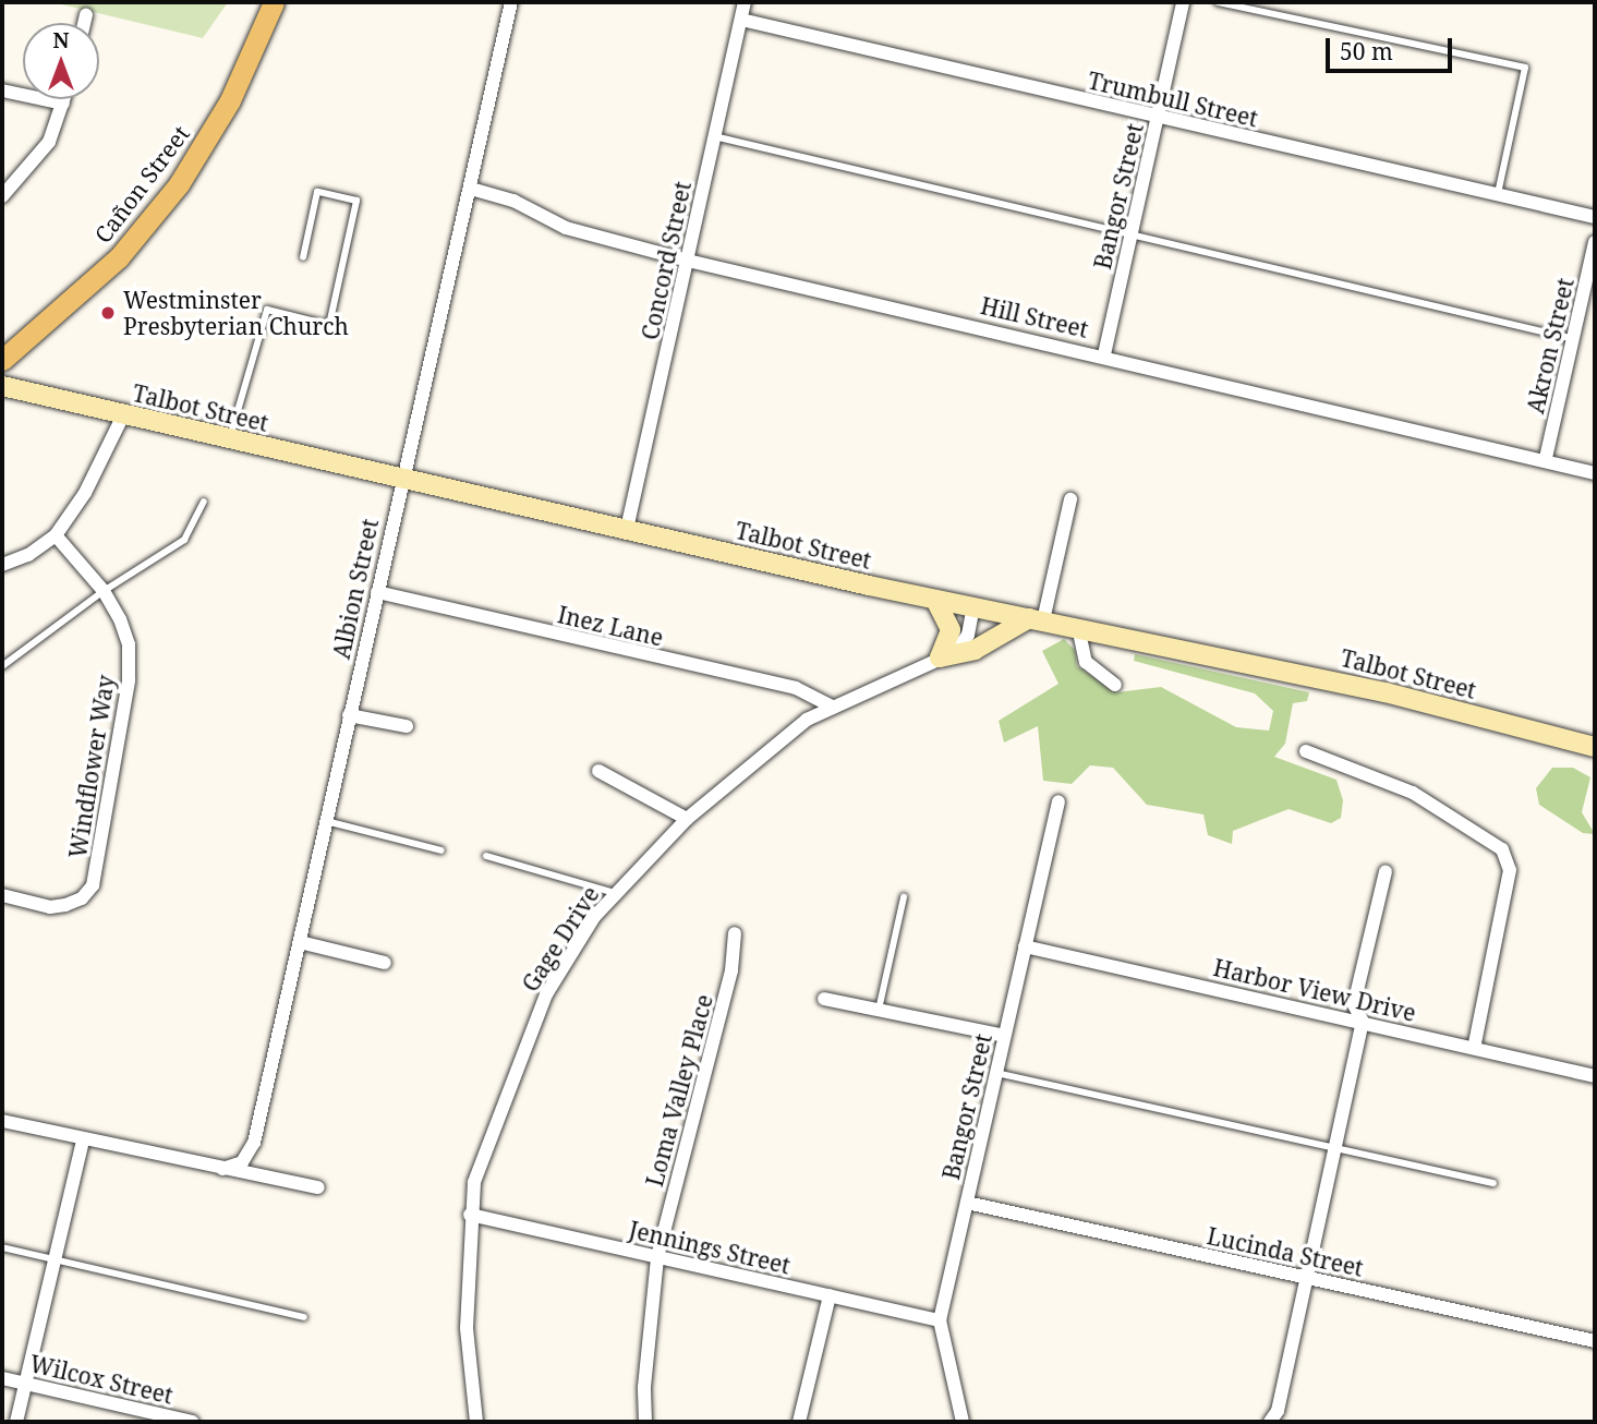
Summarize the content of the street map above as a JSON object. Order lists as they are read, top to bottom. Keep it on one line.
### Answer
{"streets":{"main road":["Cañon Street","Talbot Street"],"street":["Trumbull Street","Bangor Street","Concord Street","Hill Street","Akron Street","Albion Street","Inez Lane","Windflower Way","Gage Drive","Harbor View Drive","Loma Valley Place","Jennings Street","Lucinda Street","Wilcox Street"]},"crossings":[["Trumbull Street","Bangor Street"],["Trumbull Street","Concord Street"],["Bangor Street","Hill Street"],["Bangor Street","Harbor View Drive"],["Bangor Street","Jennings Street"],["Bangor Street","Lucinda Street"],["Concord Street","Hill Street"],["Concord Street","Talbot Street"],["Hill Street","Akron Street"],["Hill Street","Albion Street"],["Talbot Street","Albion Street"],["Talbot Street","Gage Drive"],["Albion Street","Inez Lane"],["Inez Lane","Gage Drive"],["Gage Drive","Jennings Street"],["Loma Valley Place","Jennings Street"]],"places":["Westminster Presbyterian Church"],"scale_bar":"50 m","north":"top"}
